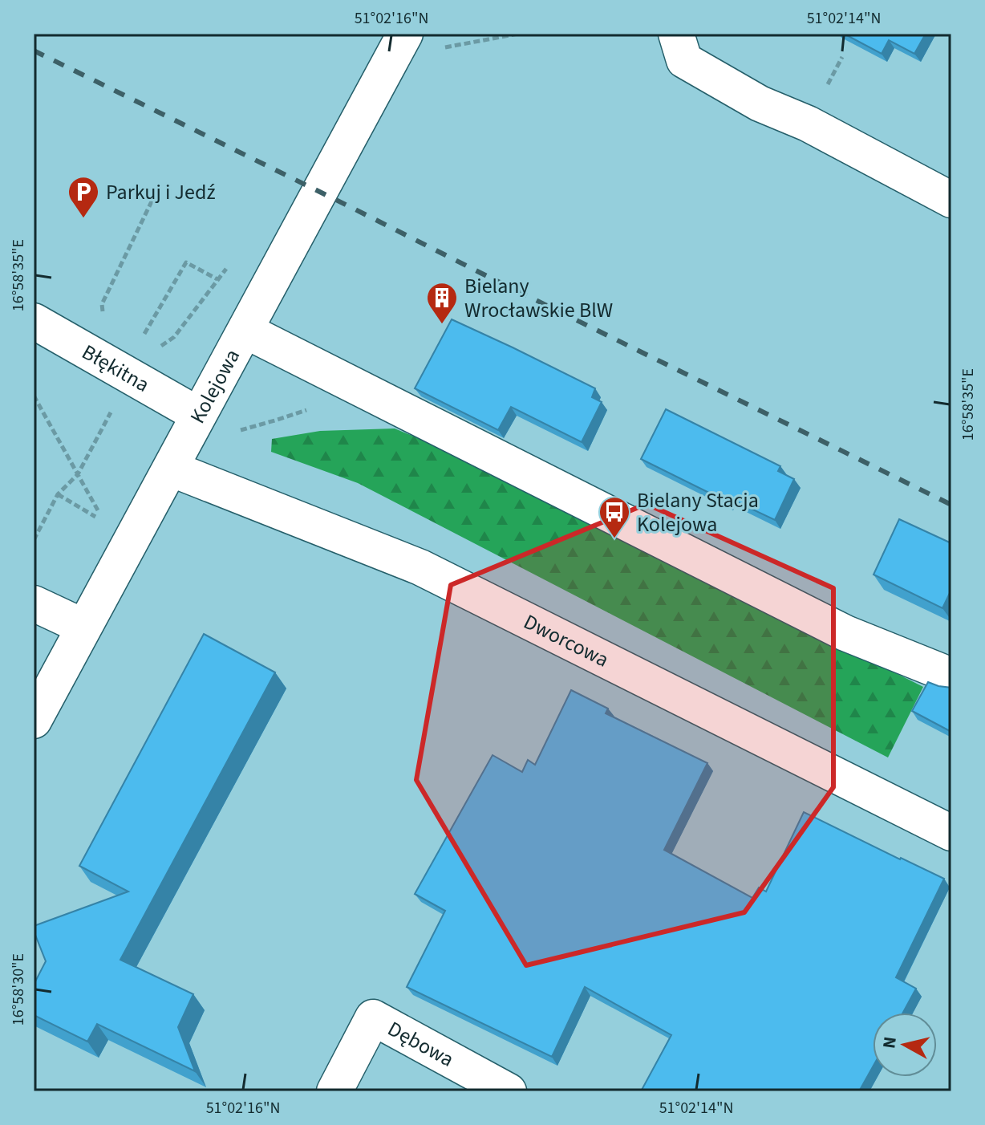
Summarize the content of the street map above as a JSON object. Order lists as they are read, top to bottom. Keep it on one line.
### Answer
{"streets":{"street":["Błękitna","Kolejowa","Dworcowa","Dębowa"]},"crossings":[["Błękitna","Kolejowa"],["Kolejowa","Dworcowa"]],"places":{"parking":["Parkuj i Jedź"],"building":["Bielany Wrocławskie BlW"],"bus stop":["Bielany Stacja Kolejowa"]},"north":"left","coordinates":["51°02'16\"N","51°02'14\"N","16°58'35\"E","16°58'30\"E"]}
